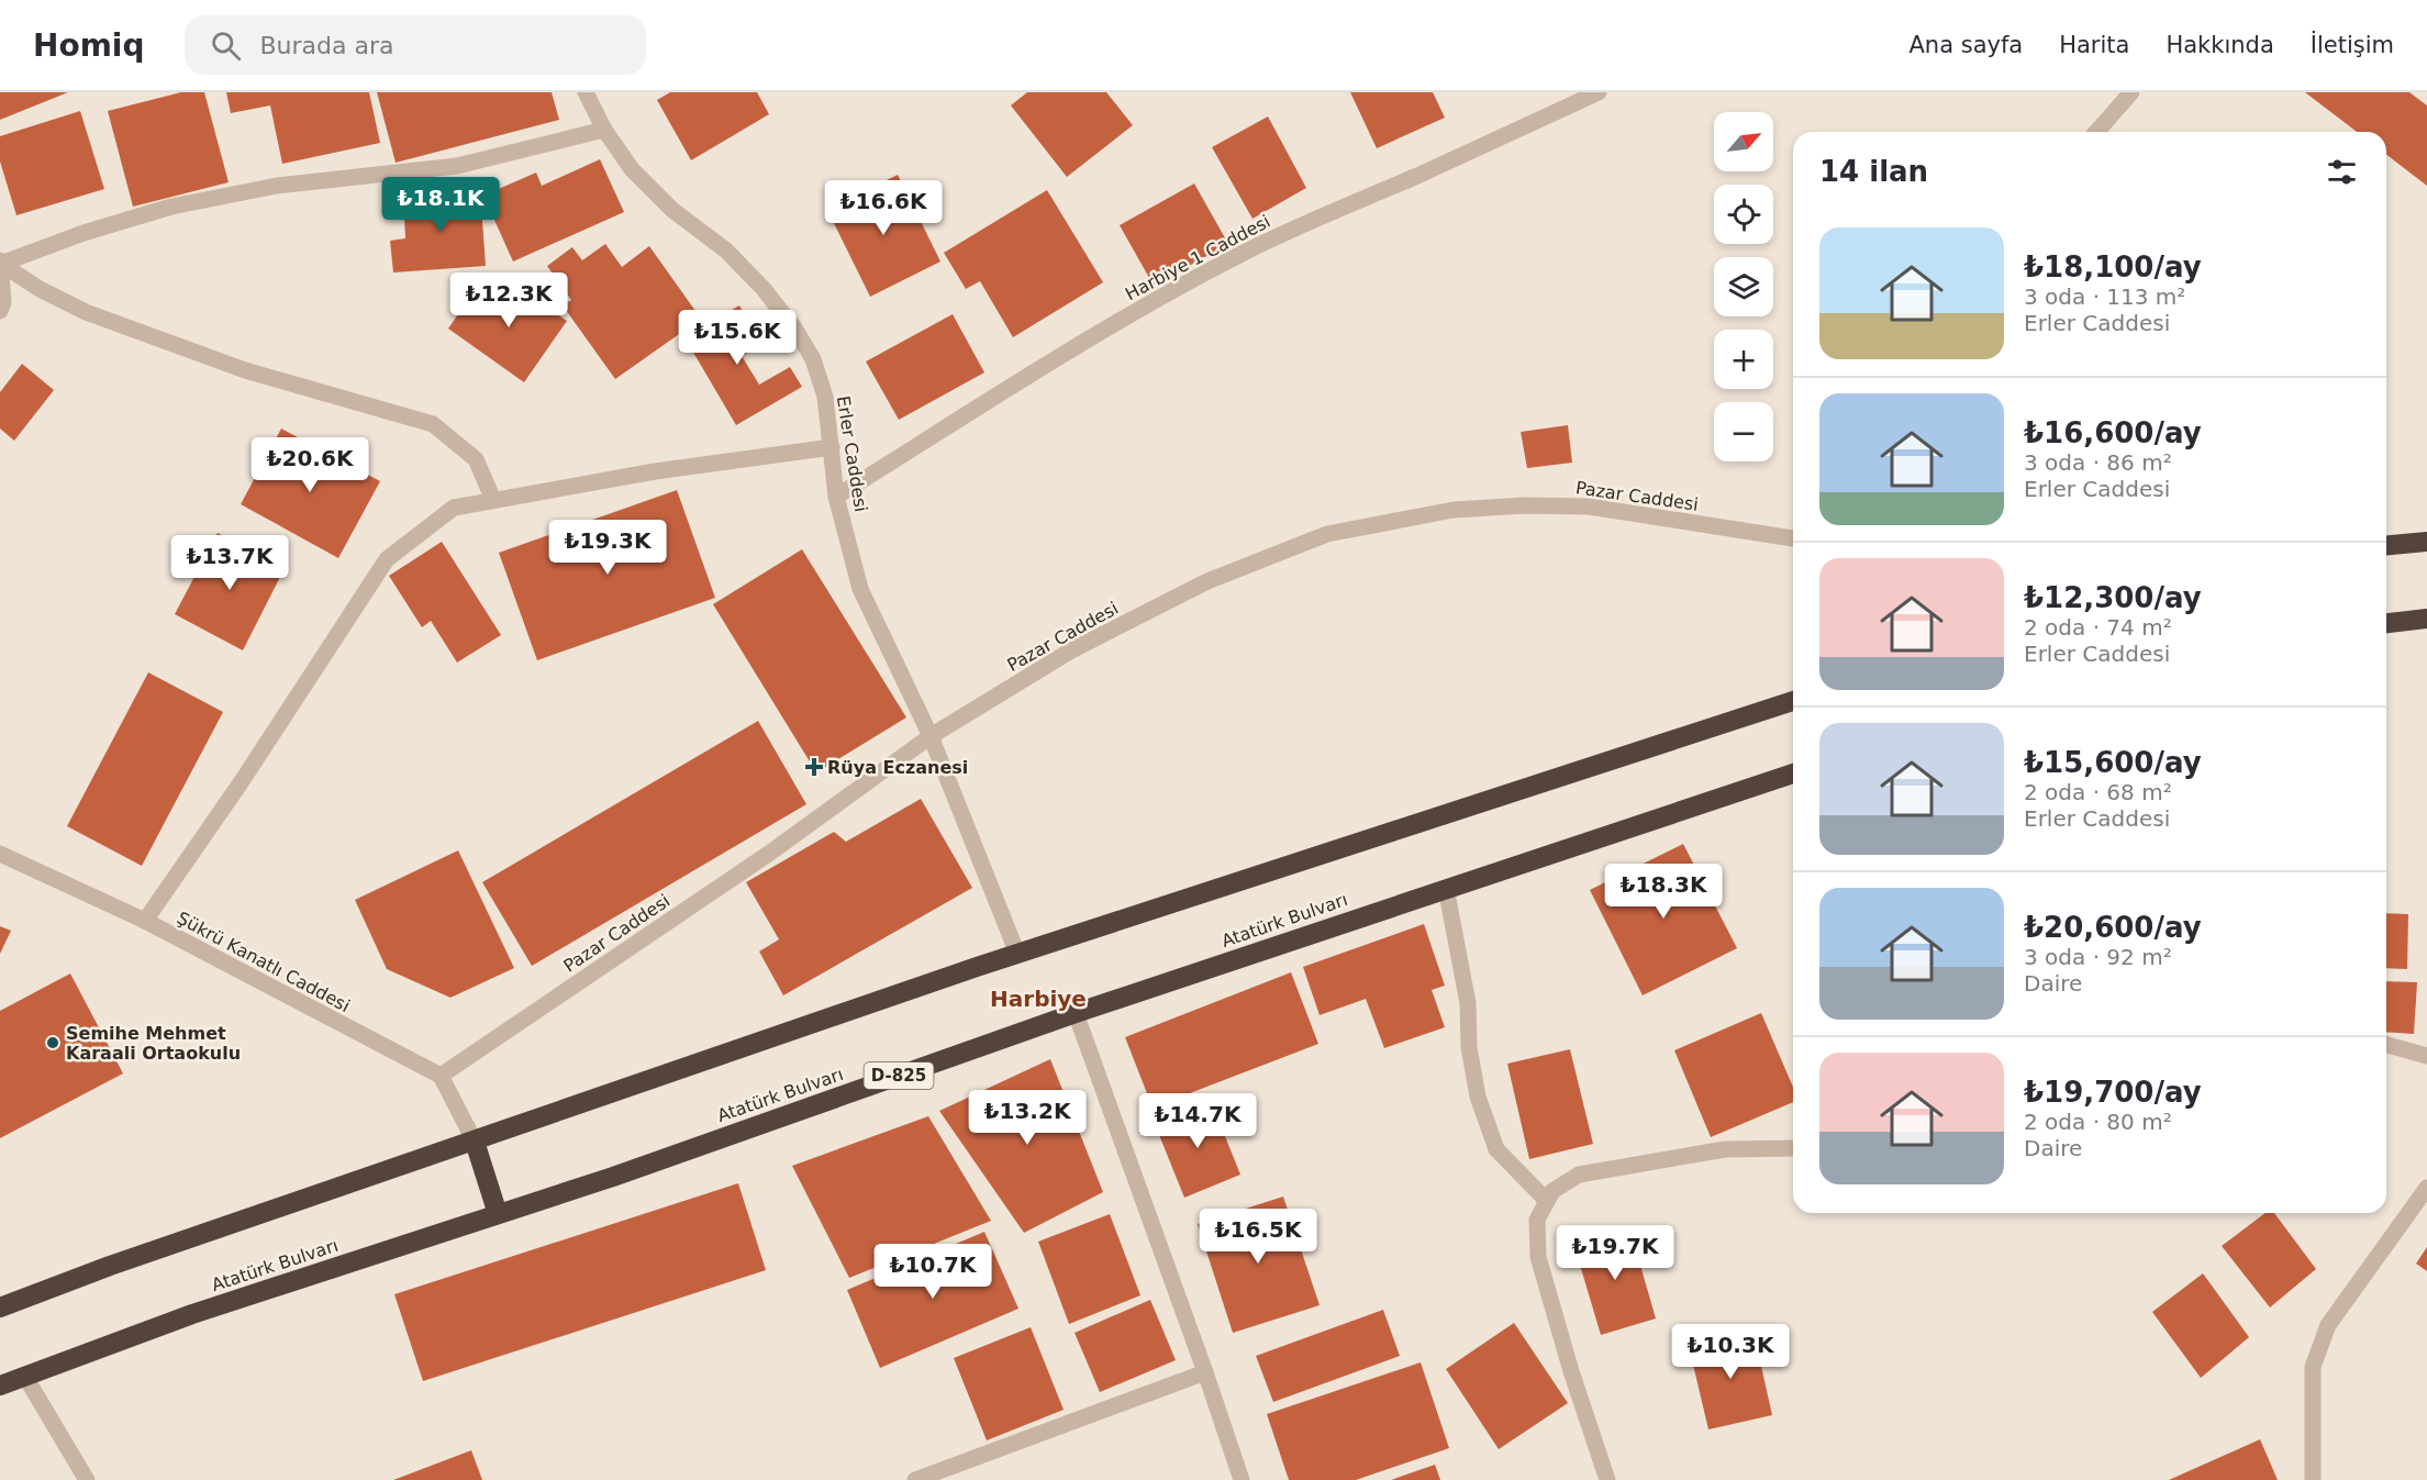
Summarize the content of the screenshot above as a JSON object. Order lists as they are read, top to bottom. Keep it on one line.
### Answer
{"streets":{"highway":["Atatürk Bulvarı","D-825"],"street":["Harbiye 1 Caddesi","Erler Caddesi","Pazar Caddesi","Şükrü Kanatlı Caddesi"]},"crossings":[["Harbiye 1 Caddesi","Erler Caddesi"],["Erler Caddesi","Pazar Caddesi"],["Pazar Caddesi","Şükrü Kanatlı Caddesi"]],"districts":["Harbiye"],"places":{"health":["Rüya Eczanesi"],"other":["Semihe Mehmet Karaali Ortaokulu"]},"north":"top right","page":{"header":"Homiq","search":"Burada ara","nav":["Ana sayfa","Harita","Hakkında","İletişim"],"map_buttons":["+","−"],"heading":"14 ilan","price":["₺18.1K","₺16.6K","₺12.3K","₺15.6K","₺20.6K","₺19.3K","₺13.7K","₺18.3K","₺13.2K","₺14.7K","₺16.5K","₺19.7K","₺10.7K","₺10.3K"],"list":[{"name":"₺18,100/ay","note":"3 oda · 113 m² · Erler Caddesi"},{"name":"₺16,600/ay","note":"3 oda · 86 m² · Erler Caddesi"},{"name":"₺12,300/ay","note":"2 oda · 74 m² · Erler Caddesi"},{"name":"₺15,600/ay","note":"2 oda · 68 m² · Erler Caddesi"},{"name":"₺20,600/ay","note":"3 oda · 92 m² · Daire"},{"name":"₺19,700/ay","note":"2 oda · 80 m² · Daire"}]}}
